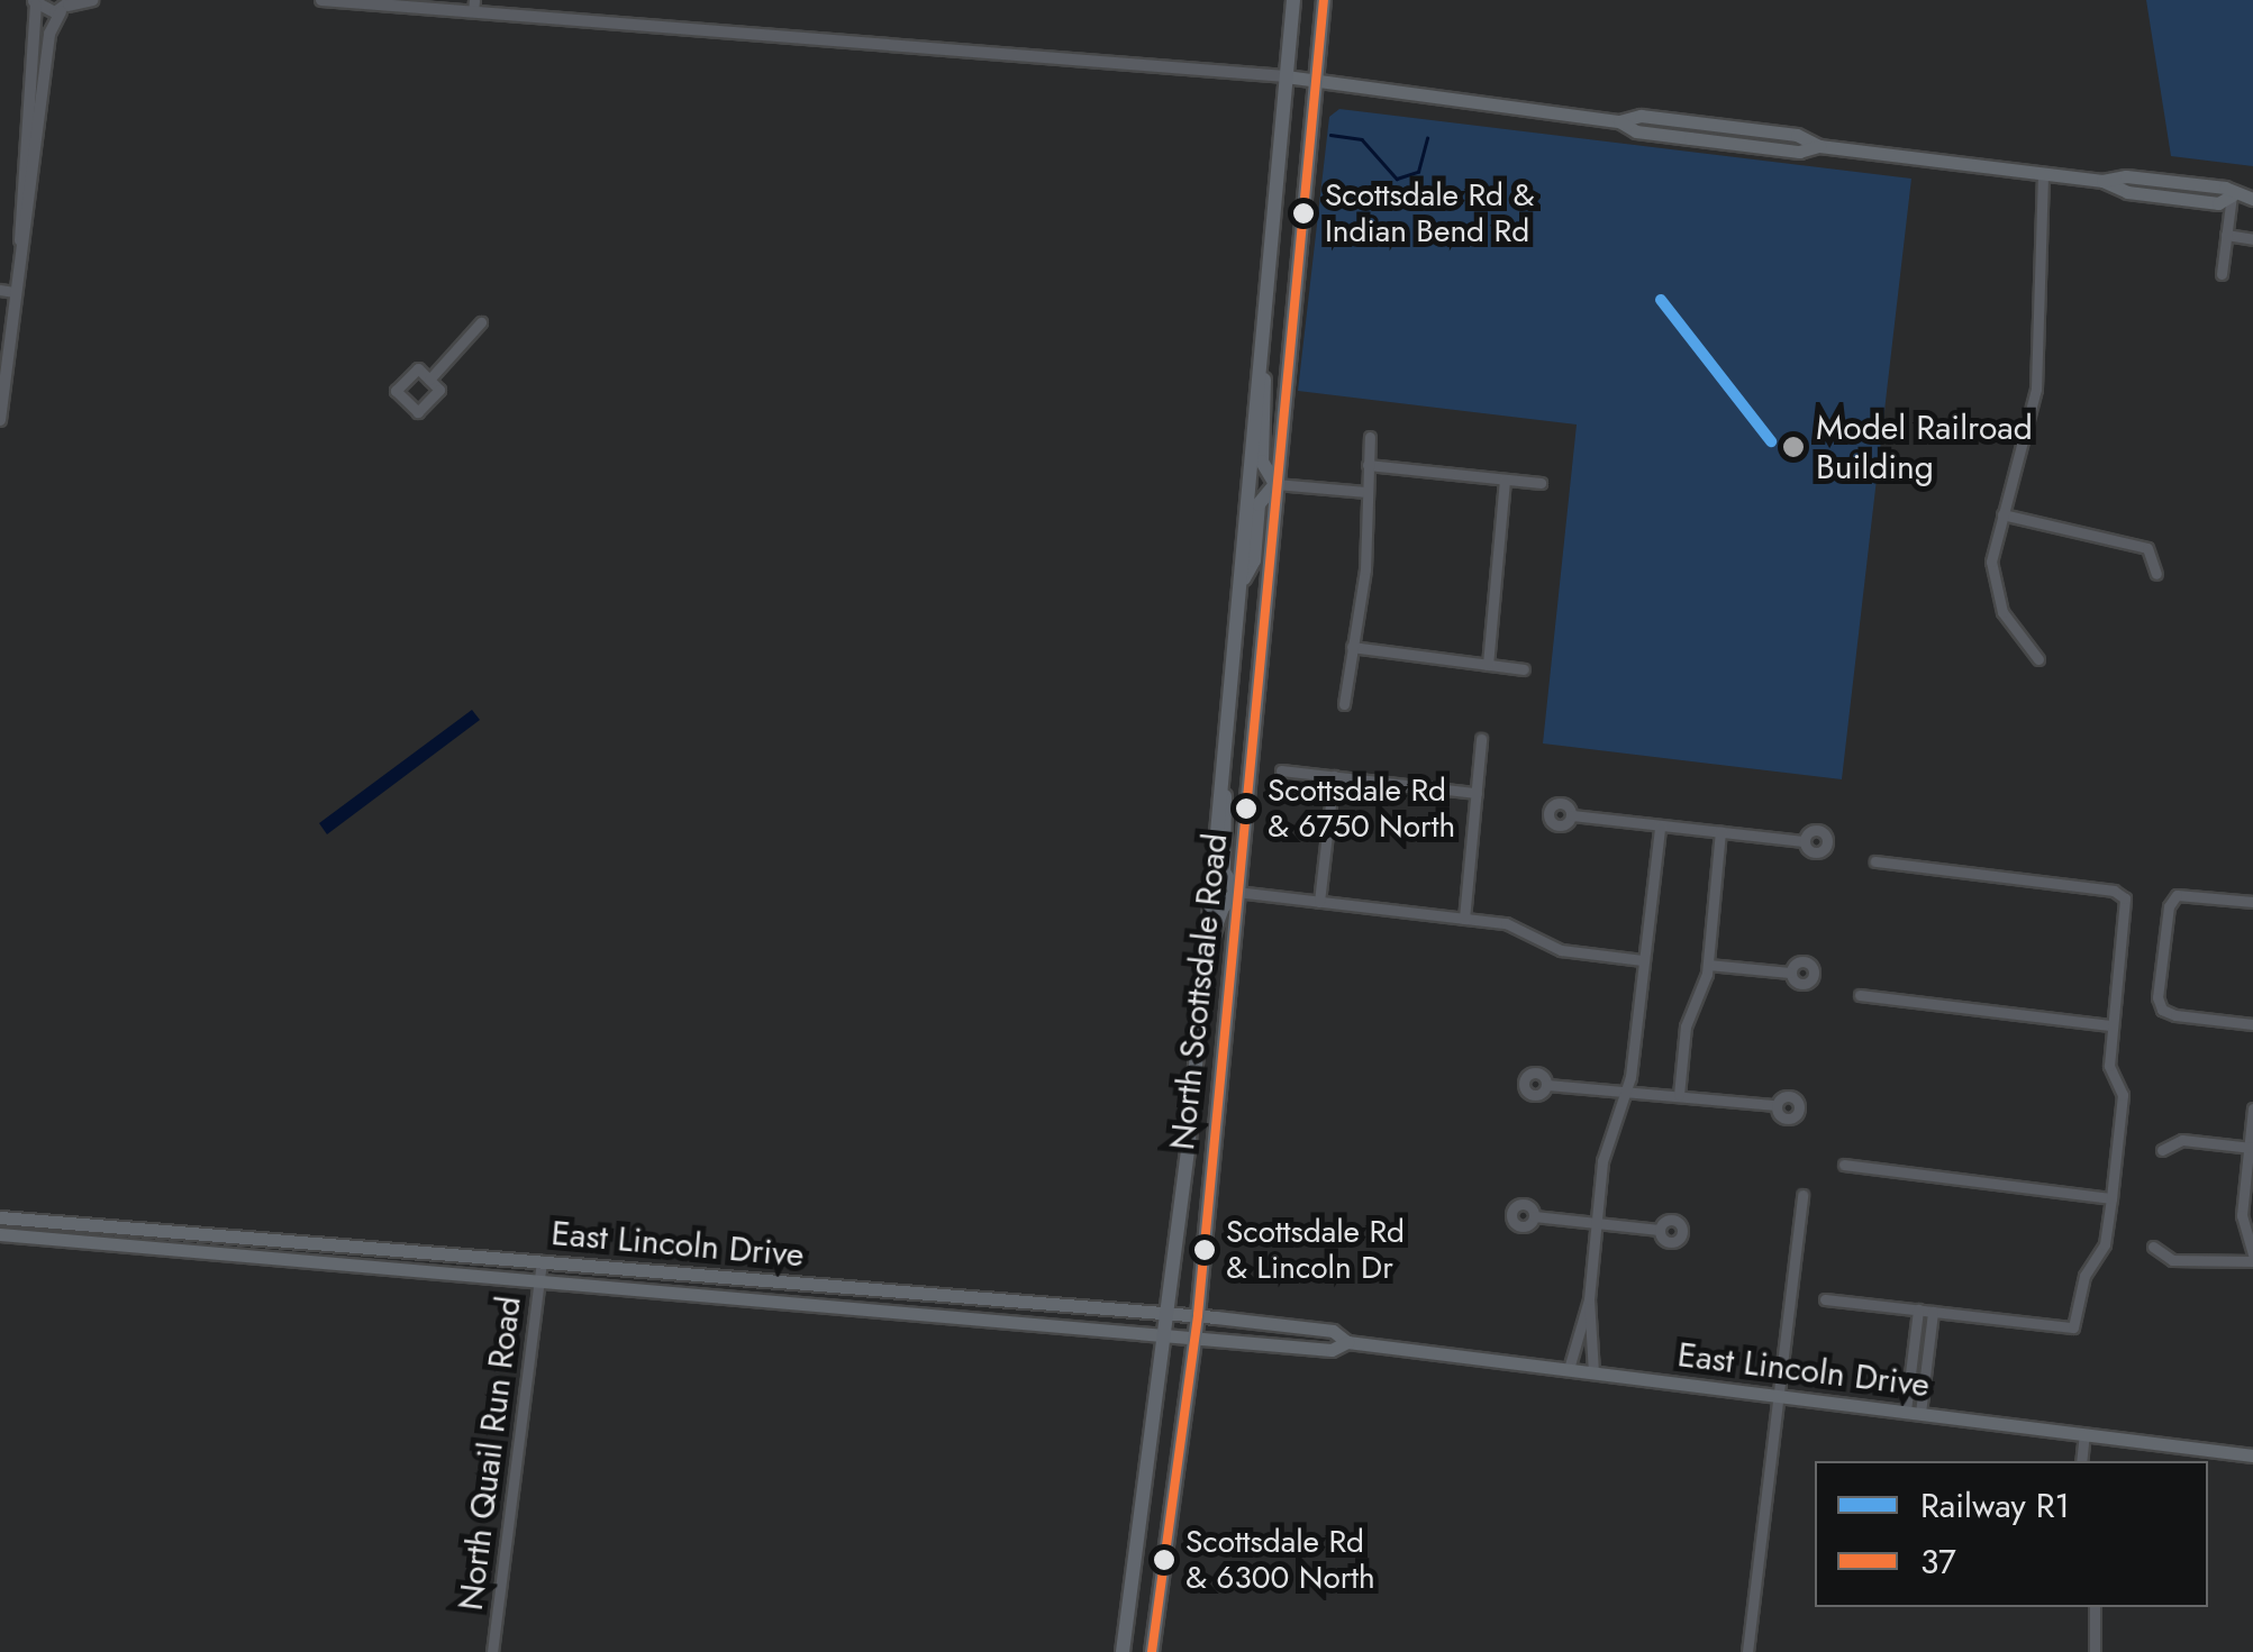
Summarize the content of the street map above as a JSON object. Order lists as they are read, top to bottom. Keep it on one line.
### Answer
{"streets":{"main road":["North Scottsdale Road","East Lincoln Drive"],"street":["North Quail Run Road"]},"crossings":[["North Scottsdale Road","East Lincoln Drive"],["East Lincoln Drive","North Quail Run Road"]],"places":["Scottsdale Rd & Indian Bend Rd","Model Railroad Building","Scottsdale Rd & 6750 North","Scottsdale Rd & Lincoln Dr","Scottsdale Rd & 6300 North"],"lines":["transit line 37","rail line R1"],"legend":["Railway R1","37"]}
